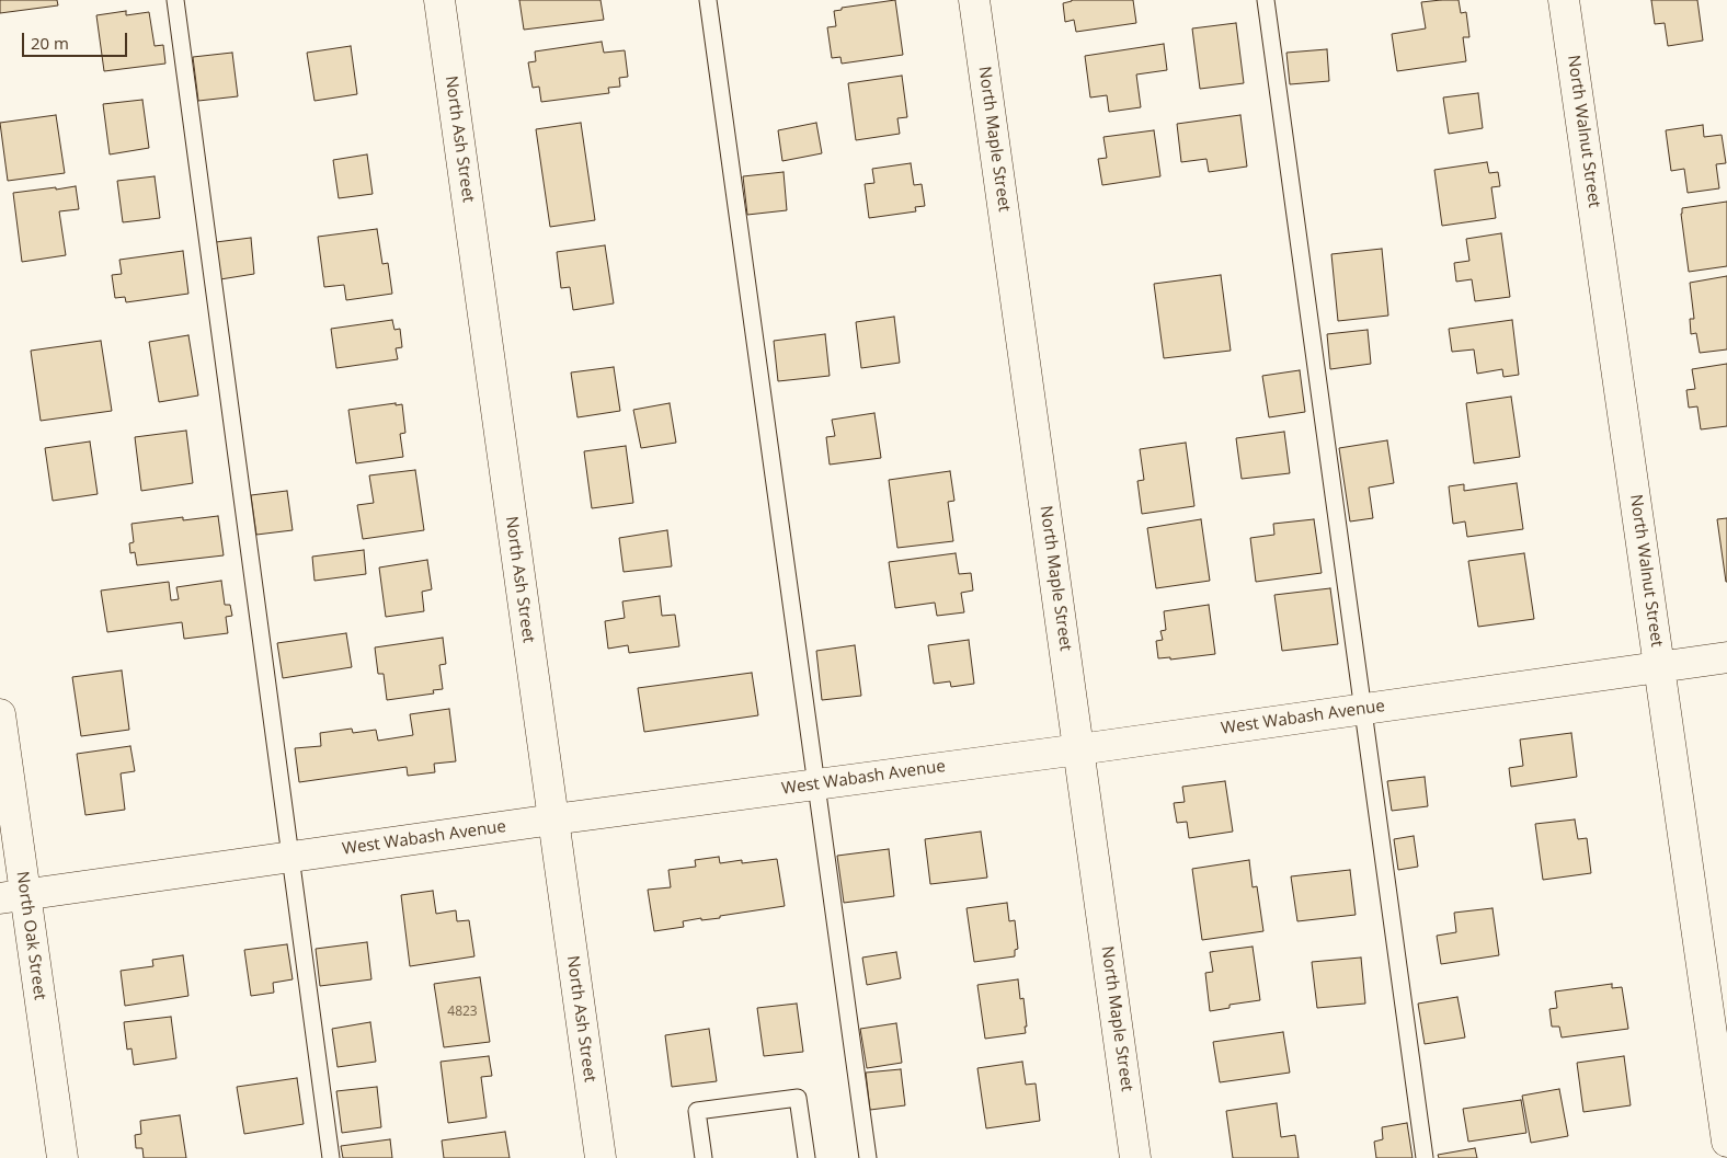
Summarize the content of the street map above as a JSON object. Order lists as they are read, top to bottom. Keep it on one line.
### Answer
{"streets":{"street":["North Walnut Street","North Ash Street","North Maple Street","West Wabash Avenue","North Oak Street"]},"crossings":[["North Walnut Street","West Wabash Avenue"],["North Ash Street","West Wabash Avenue"],["North Maple Street","West Wabash Avenue"],["West Wabash Avenue","North Oak Street"]],"house_numbers":["4823"],"scale_bar":"20 m"}
